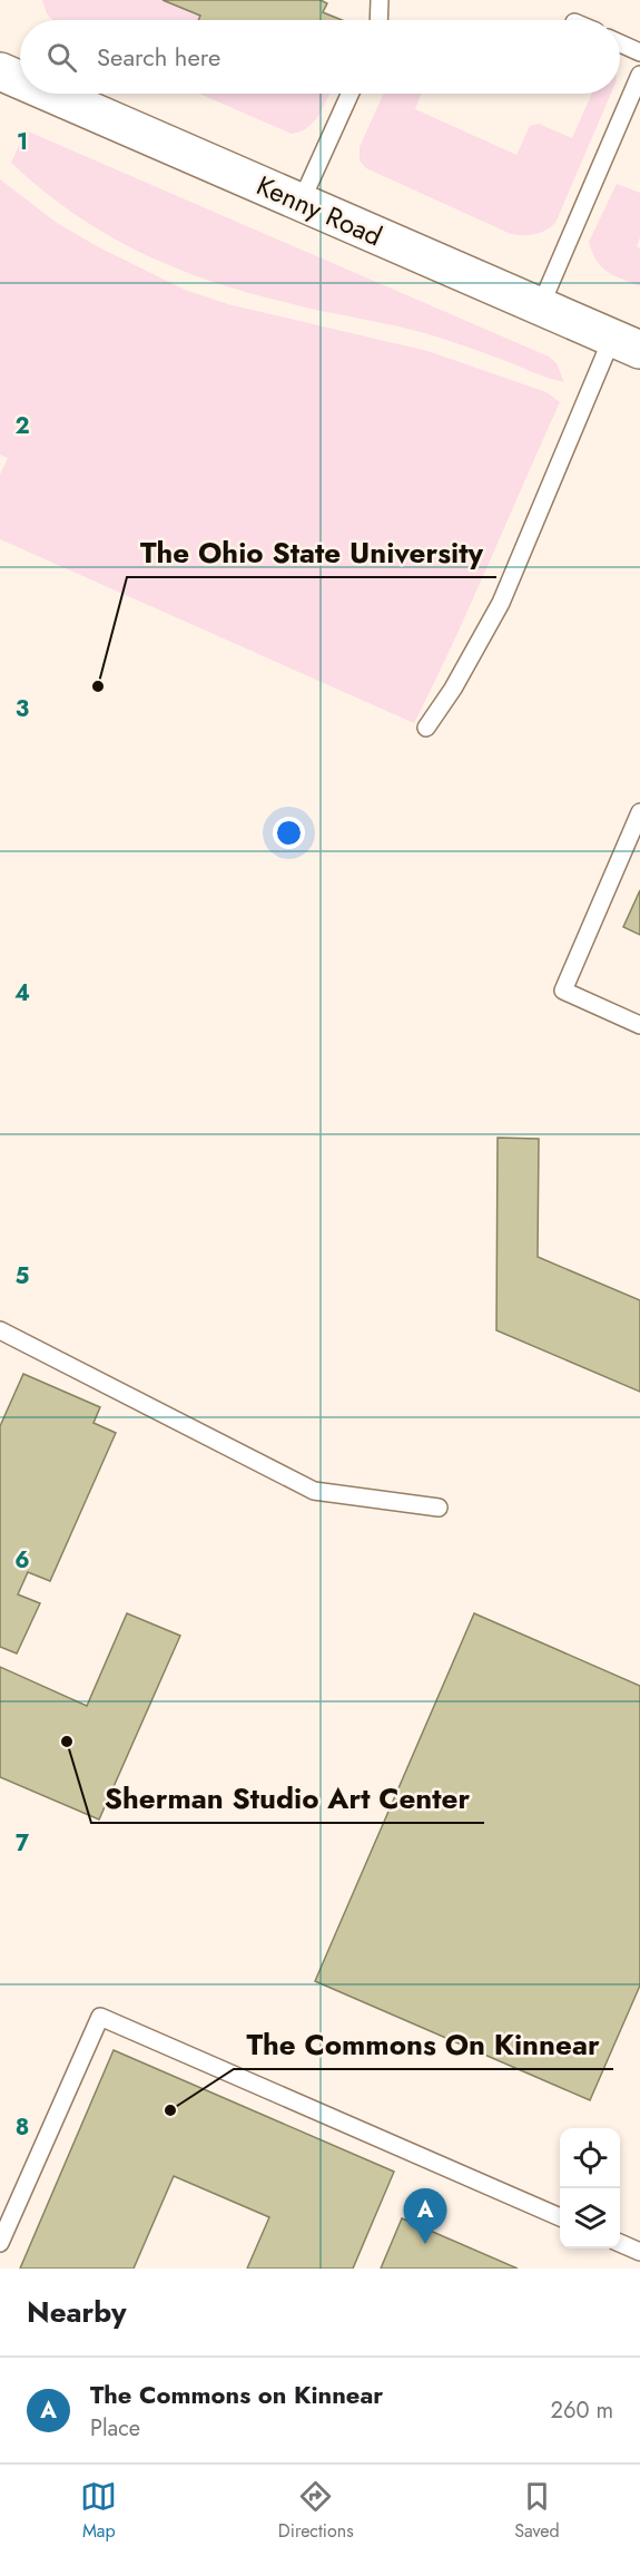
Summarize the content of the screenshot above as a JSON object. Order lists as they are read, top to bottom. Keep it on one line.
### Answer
{"streets":{"street":["Kenny Road"]},"places":["The Ohio State University","Sherman Studio Art Center","The Commons On Kinnear"],"page":{"search":"Search here","pins":"A","heading":"Nearby","list":[{"mark":"A","name":"The Commons on Kinnear","note":"Place","value":"260 m"}],"nav":["Map","Directions","Saved"]},"grid":{"rows":["1","2","3","4","5","6","7","8"]}}
